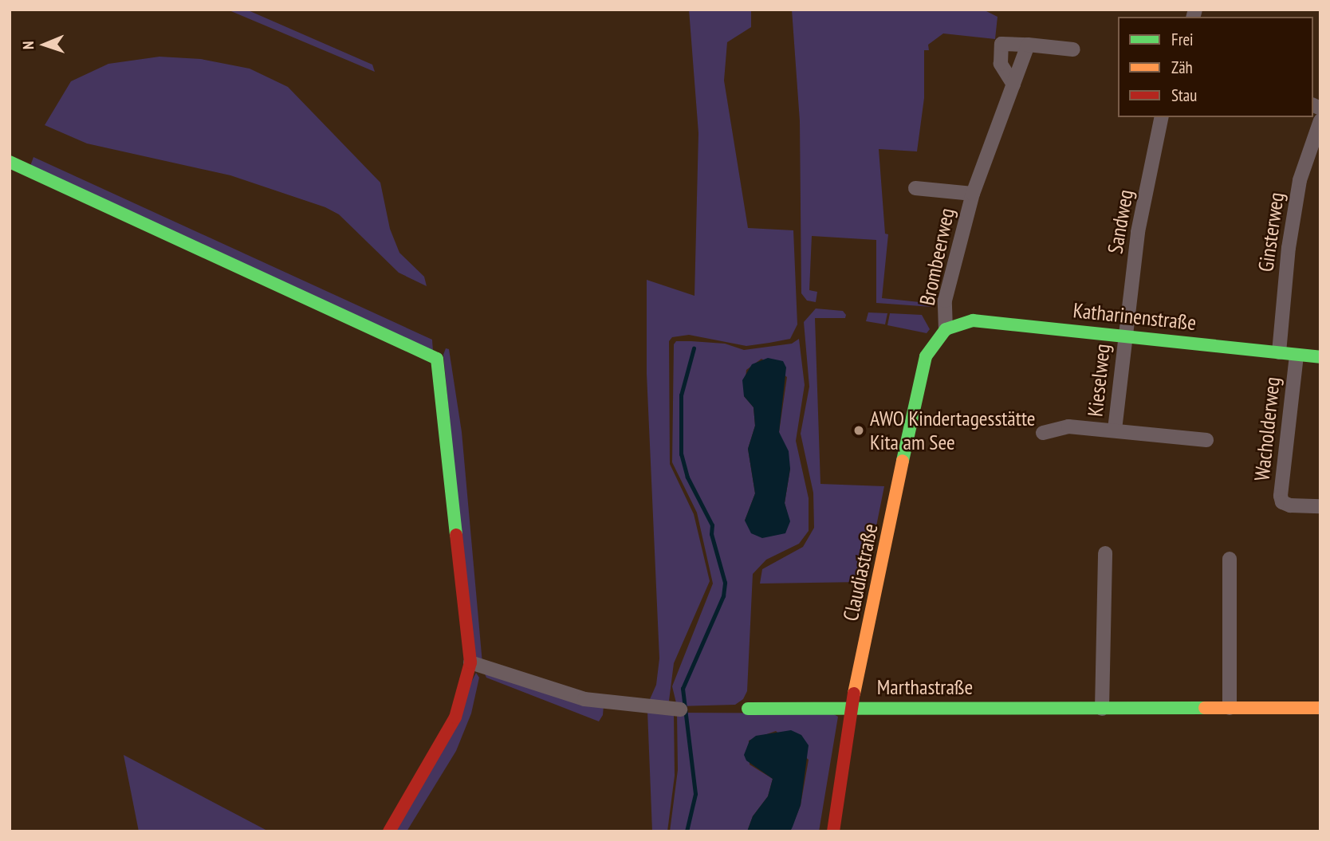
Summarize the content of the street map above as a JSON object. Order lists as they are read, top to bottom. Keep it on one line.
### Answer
{"streets":{"street":["Sandweg","Ginsterweg","Brombeerweg","Katharinenstraße","Kieselweg","Wacholderweg","Claudiastraße","Marthastraße"]},"crossings":[["Sandweg","Katharinenstraße"],["Sandweg","Kieselweg"],["Ginsterweg","Katharinenstraße"],["Brombeerweg","Katharinenstraße"],["Brombeerweg","Claudiastraße"],["Katharinenstraße","Kieselweg"],["Katharinenstraße","Wacholderweg"],["Katharinenstraße","Claudiastraße"],["Claudiastraße","Marthastraße"]],"places":["AWO Kindertagesstätte Kita am See"],"legend":["Frei","Zäh","Stau"],"north":"left"}
